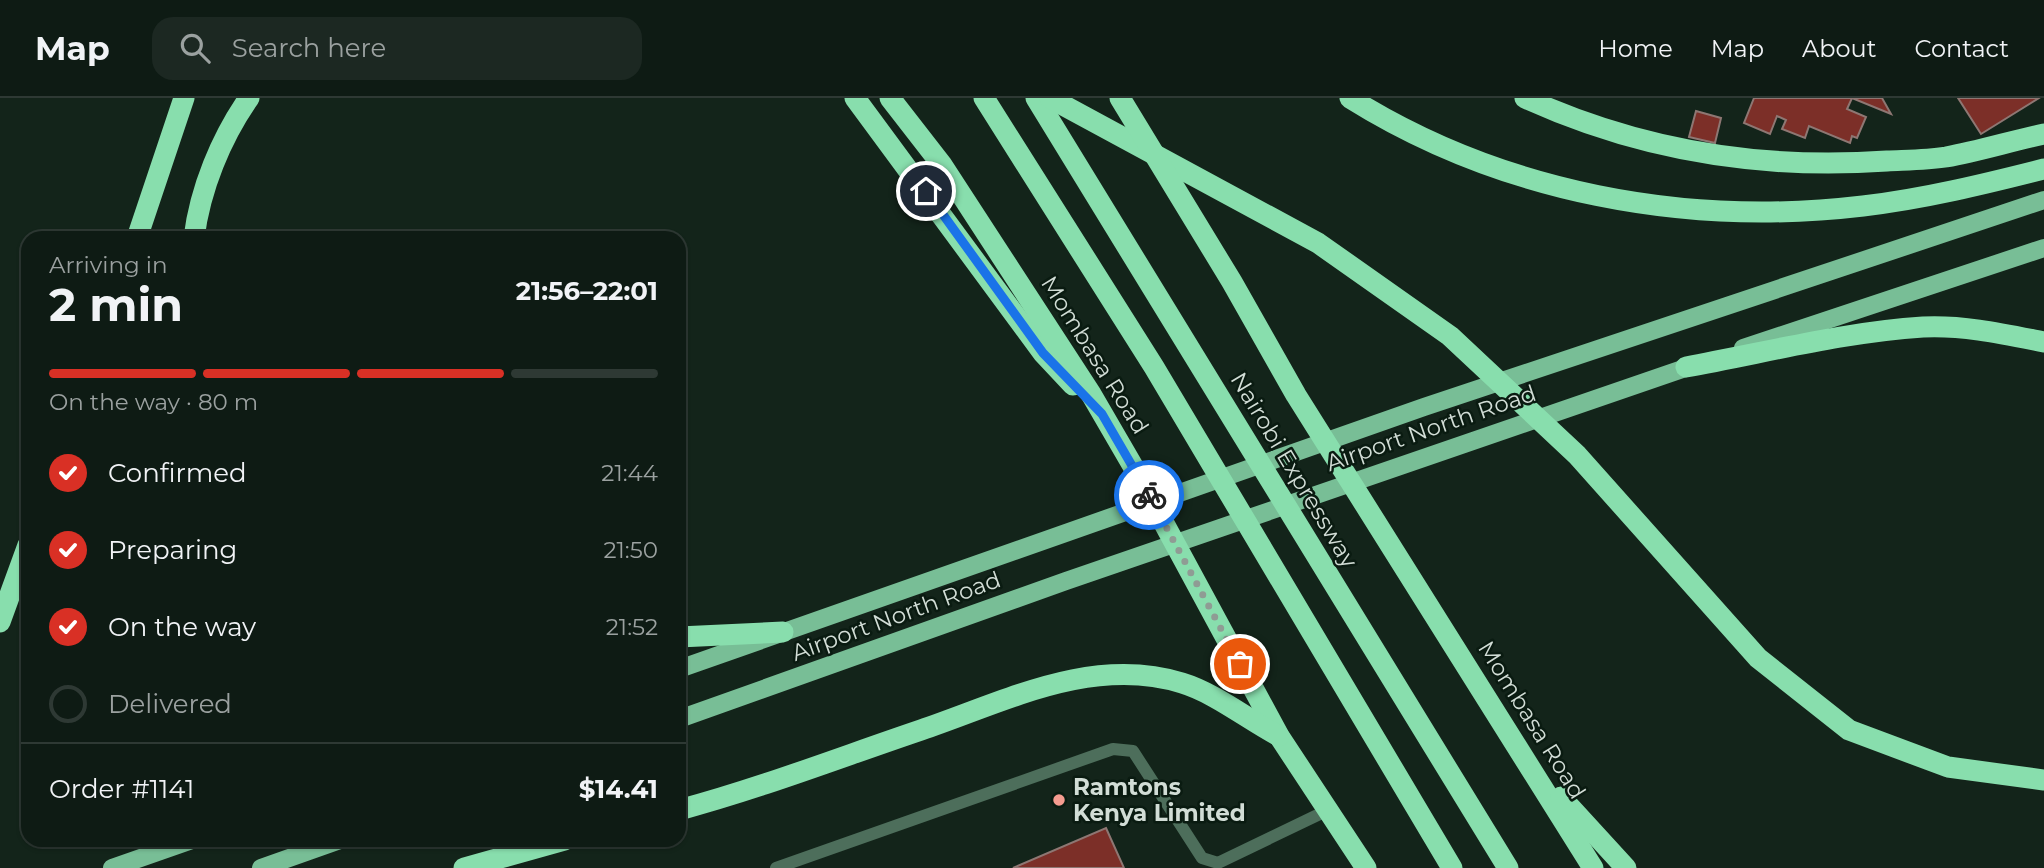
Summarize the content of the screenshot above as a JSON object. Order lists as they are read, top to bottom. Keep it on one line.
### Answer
{"streets":{"highway":["Mombasa Road","Nairobi Expressway"],"main road":["Airport North Road"]},"places":["Ramtons Kenya Limited"],"page":{"header":"Map","search":"Search here","nav":["Home","Map","About","Contact"],"heading":["2 min","Arriving in","21:56–22:01"],"panel":["Order #1141","$14.41"],"bar":"On the way · 80 m","list":[["Confirmed","21:44"],["Preparing","21:50"],["On the way","21:52"],"Delivered"]}}
